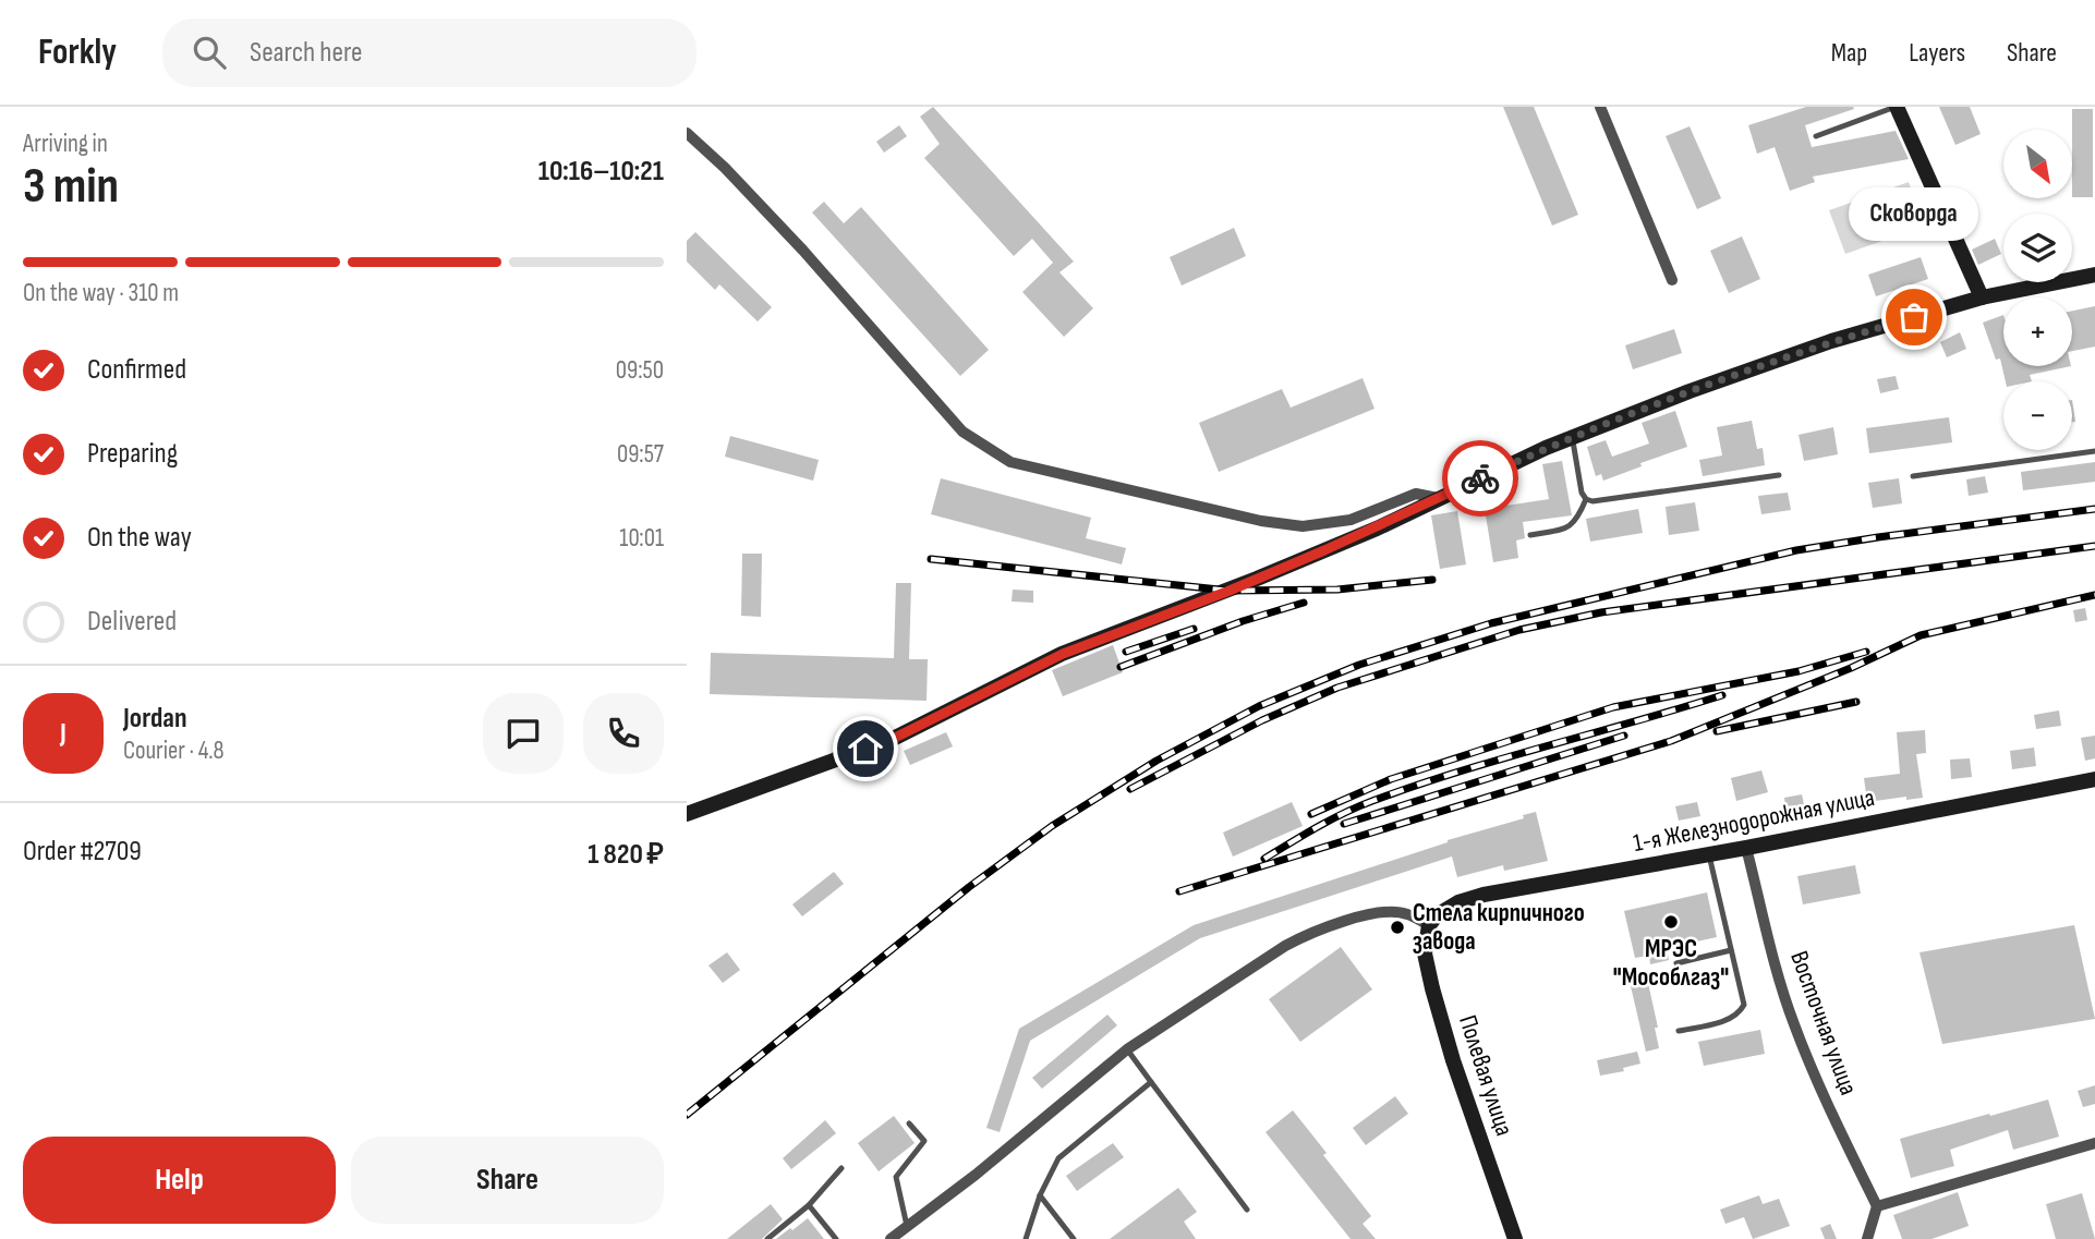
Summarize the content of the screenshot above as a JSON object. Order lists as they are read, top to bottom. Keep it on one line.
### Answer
{"streets":{"main road":["1-я Железнодорожная улица","Полевая улица"],"street":["Восточная улица"]},"crossings":[["1-я Железнодорожная улица","Восточная улица"],["1-я Железнодорожная улица","Полевая улица"]],"places":["Сковорда","МРЭС \"Мособлгаз\"","Стела кирпичного завода"],"north":"bottom right","page":{"header":"Forkly","search":"Search here","nav":["Map","Layers","Share"],"heading":["3 min","Arriving in","10:16–10:21"],"panel":["Jordan","Courier · 4.8","Order #2709","1 820 ₽"],"map_buttons":["+","−"],"bubble":"Сковорда","bar":"On the way · 310 m","list":[["Confirmed","09:50"],["Preparing","09:57"],["On the way","10:01"],"Delivered"],"round":"J","buttons":["Help","Share"]}}
